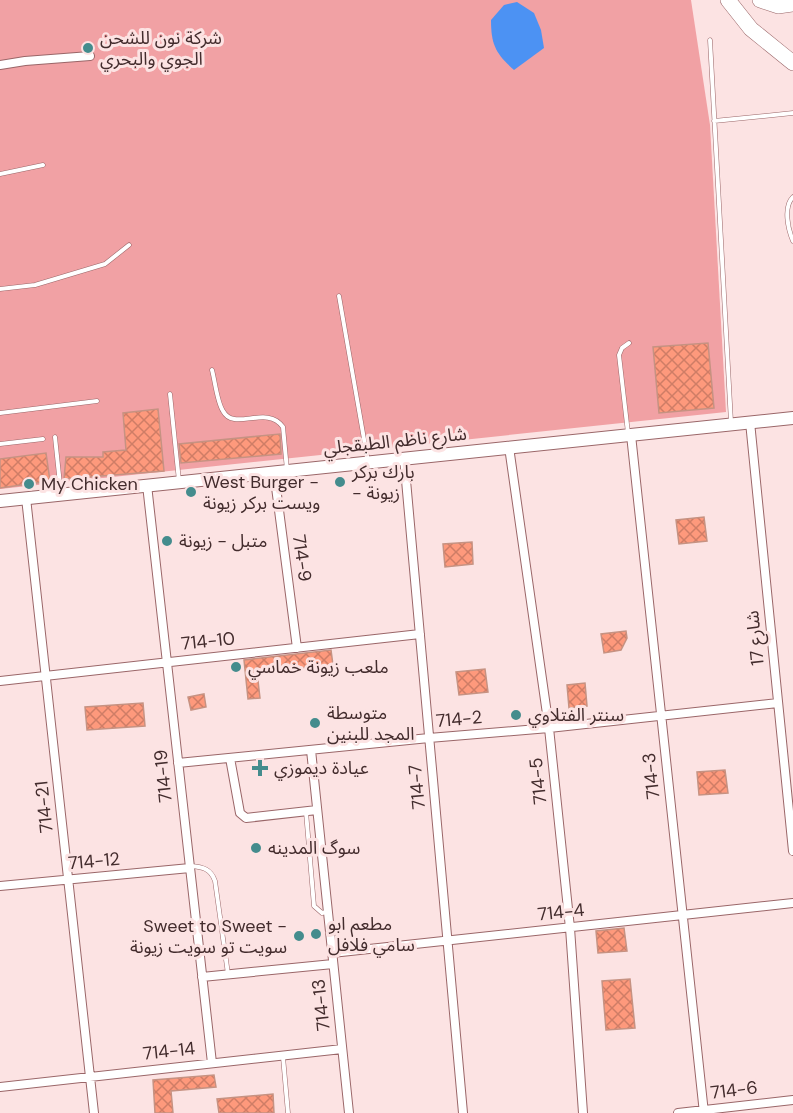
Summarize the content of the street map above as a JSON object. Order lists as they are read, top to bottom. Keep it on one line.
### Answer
{"streets":{"main road":["شارع ناظم الطبقجلي"],"street":["714-9","شارع 17","714-10","714-2","714-19","714-3","714-5","714-7","714-21","714-12","714-4","714-13","714-14","714-6"]},"crossings":[["شارع ناظم الطبقجلي","714-9"],["شارع ناظم الطبقجلي","شارع 17"],["شارع ناظم الطبقجلي","714-19"],["شارع ناظم الطبقجلي","714-3"],["شارع ناظم الطبقجلي","714-5"],["شارع ناظم الطبقجلي","714-7"],["شارع ناظم الطبقجلي","714-21"],["714-9","714-10"],["شارع 17","714-2"],["714-10","714-19"],["714-10","714-7"],["714-10","714-21"],["714-2","714-19"],["714-2","714-3"],["714-2","714-5"],["714-2","714-7"],["714-2","714-13"],["714-19","714-12"],["714-19","714-14"],["714-3","714-4"],["714-3","714-6"],["714-5","714-4"],["714-7","714-4"],["714-21","714-12"],["714-21","714-14"],["714-4","714-13"],["714-13","714-14"]],"places":{"other":["شركة نون للشحن الجوي والبحري","بارك بركر - زيونة","My Chicken","West Burger - ويست بركر زيونة","متبل - زيونة","ملعب زيونة خماسي","سنتر الفتلاوي","متوسطة المجد للبنين","سوگ المدينه","مطعم ابو سامي فلافل","Sweet to Sweet - سويت تو سويت زيونة"],"health":["عيادة ديموزي"]}}
